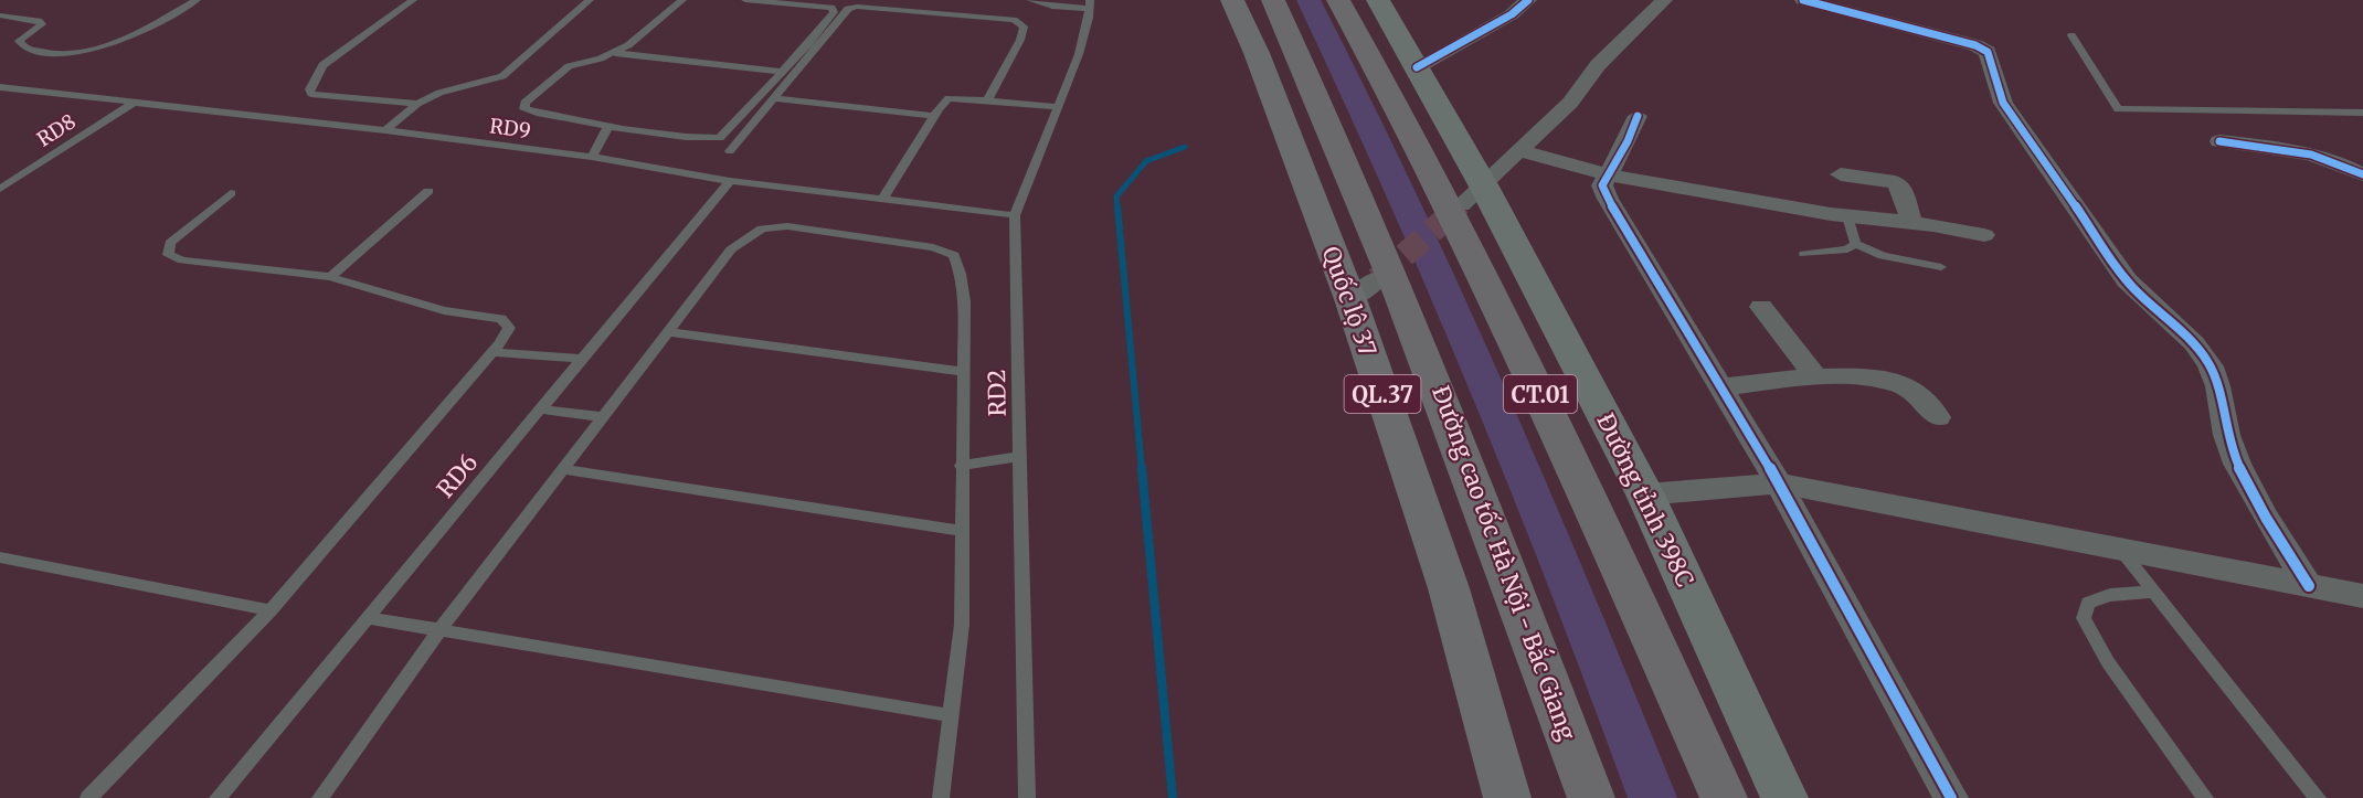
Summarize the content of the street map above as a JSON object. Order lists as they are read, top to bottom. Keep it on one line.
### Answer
{"streets":{"highway":["Quốc lộ 37","QL.37","CT.01","Đường cao tốc Hà Nội - Bắc Giang"],"main road":["Đường tỉnh 398C"],"lane":["RD9","RD8","RD2","RD6"]},"crossings":[["RD9","RD8"],["RD9","RD2"],["RD9","RD6"]]}
